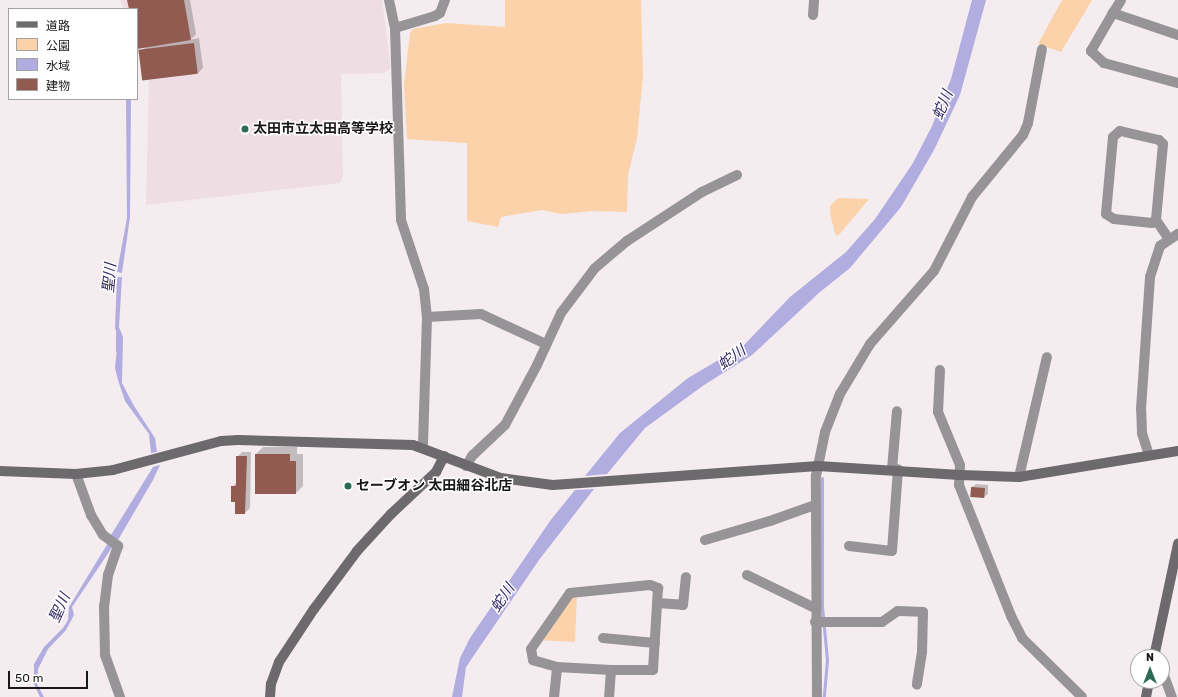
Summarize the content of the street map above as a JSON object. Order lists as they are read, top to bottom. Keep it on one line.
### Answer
{"water":["蛇川","聖川"],"places":["太田市立太田高等学校","セーブオン 太田細谷北店"],"legend":["道路","公園","水域","建物"],"scale_bar":"50 m","north":"top"}
